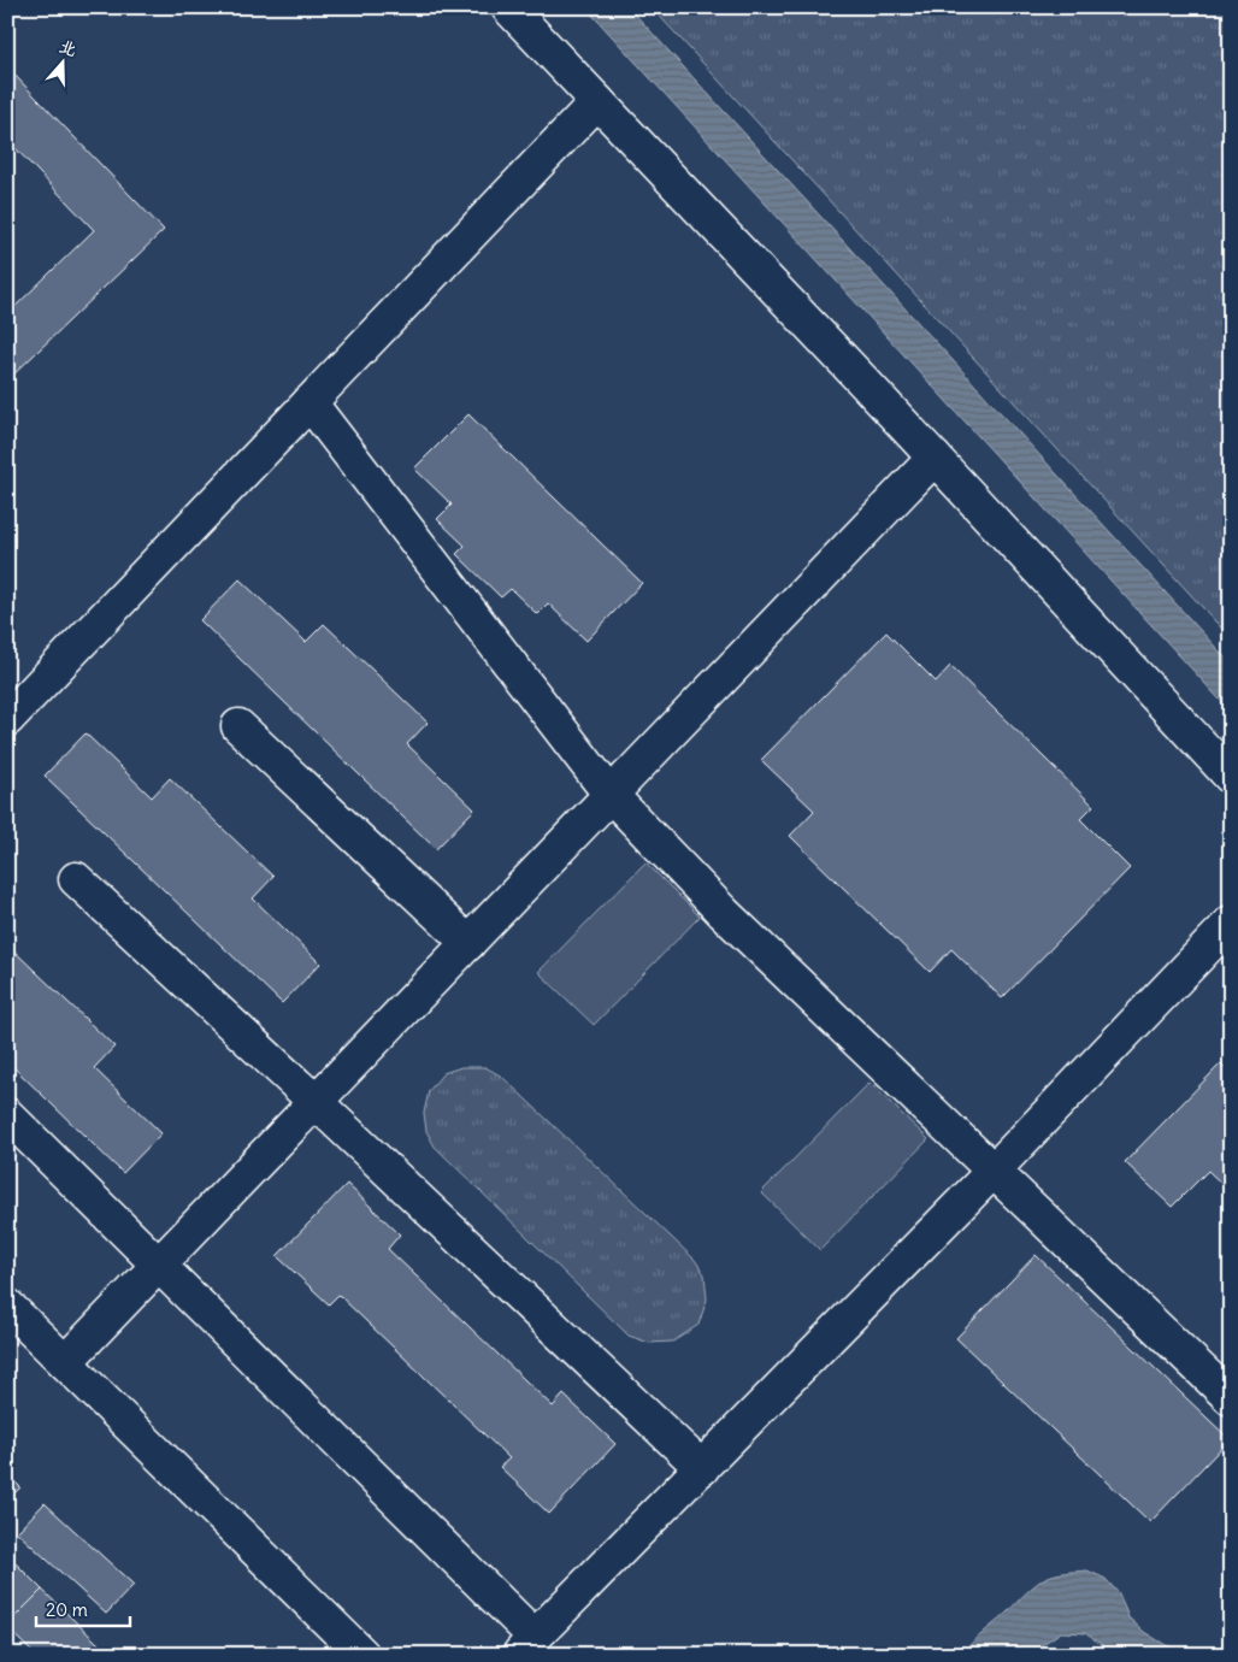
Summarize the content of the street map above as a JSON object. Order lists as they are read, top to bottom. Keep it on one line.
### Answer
{"scale_bar":"20 m","north":"top"}
